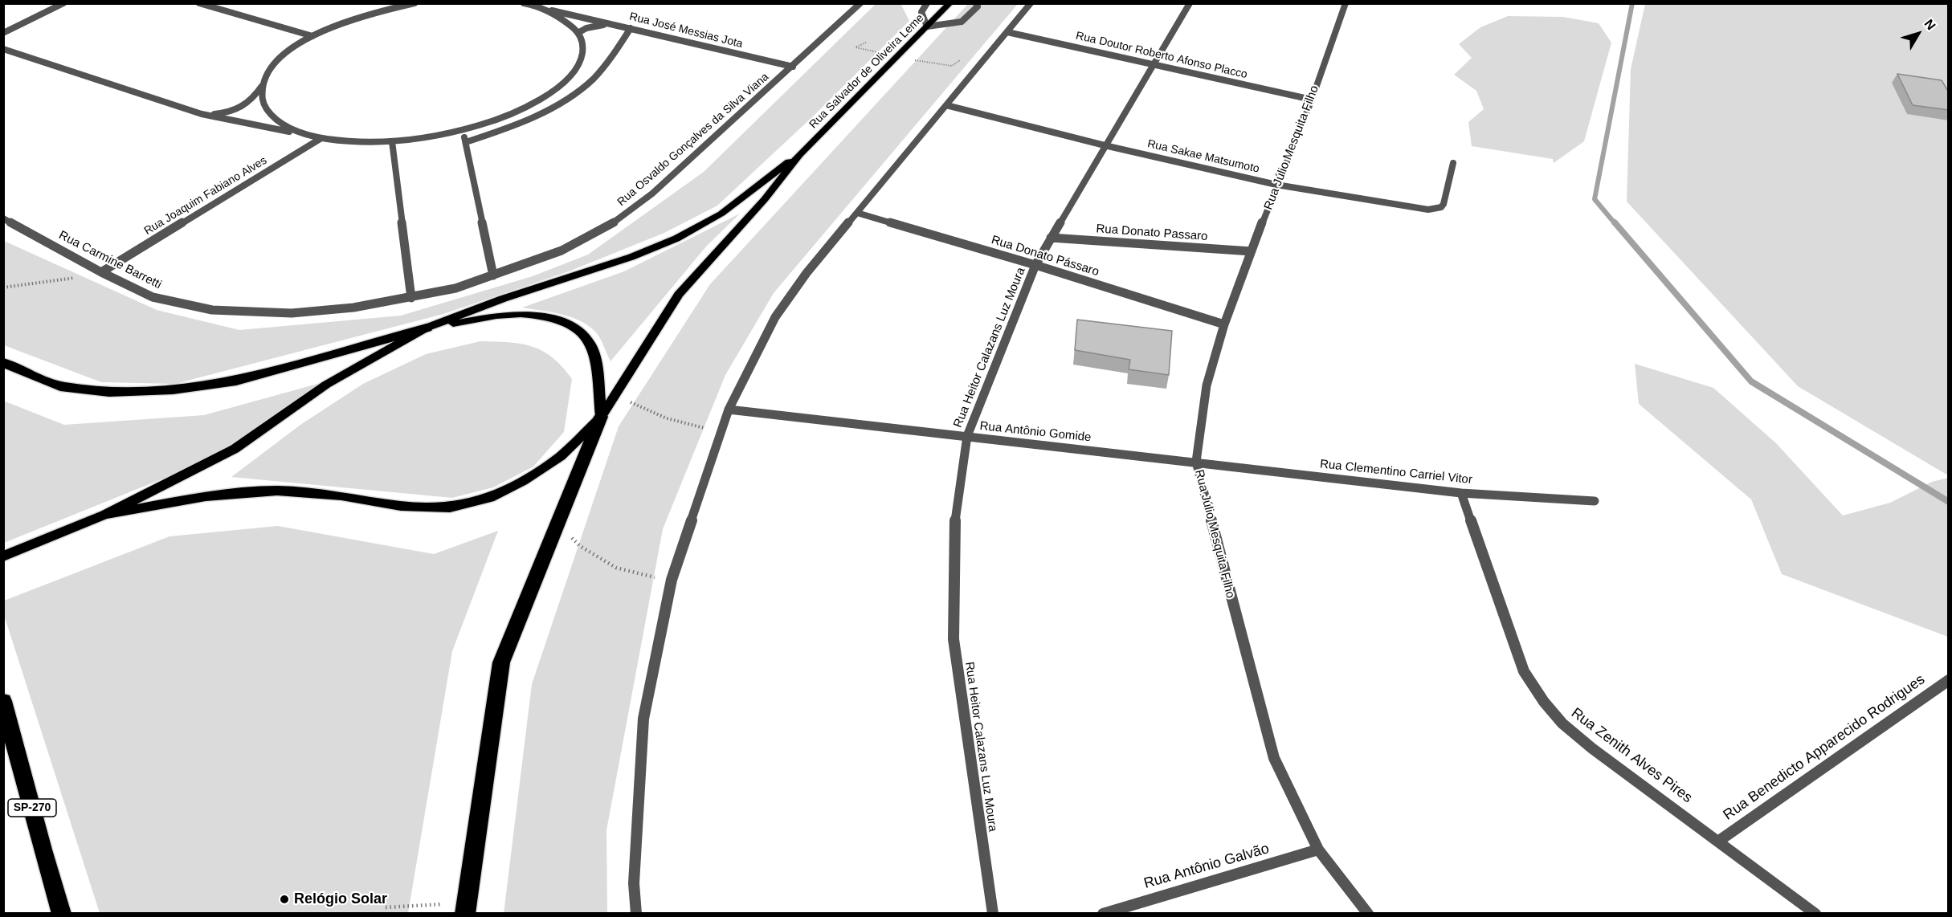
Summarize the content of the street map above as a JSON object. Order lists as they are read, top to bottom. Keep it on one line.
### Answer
{"streets":{"highway":["SP-270"],"main road":["Rua Salvador de Oliveira Leme"],"street":["Rua José Messias Jota","Rua Doutor Roberto Afonso Placco","Rua Osvaldo Gonçalves da Silva Viana","Rua Júlio Mesquita Filho","Rua Sakae Matsumoto","Rua Joaquim Fabiano Alves","Rua Donato Passaro","Rua Donato Pássaro","Rua Carmine Barretti","Rua Heitor Calazans Luz Moura","Rua Antônio Gomide","Rua Clementino Carriel Vitor","Rua Benedicto Apparecido Rodrigues","Rua Zenith Alves Pires","Rua Antônio Galvão"]},"crossings":[["Rua José Messias Jota","Rua Osvaldo Gonçalves da Silva Viana"],["Rua Doutor Roberto Afonso Placco","Rua Júlio Mesquita Filho"],["Rua Doutor Roberto Afonso Placco","Rua Heitor Calazans Luz Moura"],["Rua Osvaldo Gonçalves da Silva Viana","Rua Carmine Barretti"],["Rua Júlio Mesquita Filho","Rua Sakae Matsumoto"],["Rua Júlio Mesquita Filho","Rua Donato Passaro"],["Rua Júlio Mesquita Filho","Rua Donato Pássaro"],["Rua Júlio Mesquita Filho","Rua Antônio Gomide"],["Rua Júlio Mesquita Filho","Rua Clementino Carriel Vitor"],["Rua Júlio Mesquita Filho","Rua Antônio Galvão"],["Rua Sakae Matsumoto","Rua Heitor Calazans Luz Moura"],["Rua Joaquim Fabiano Alves","Rua Carmine Barretti"],["Rua Donato Passaro","Rua Heitor Calazans Luz Moura"],["Rua Donato Pássaro","Rua Heitor Calazans Luz Moura"],["Rua Heitor Calazans Luz Moura","Rua Antônio Gomide"],["Rua Antônio Gomide","Rua Clementino Carriel Vitor"],["Rua Clementino Carriel Vitor","Rua Zenith Alves Pires"],["Rua Benedicto Apparecido Rodrigues","Rua Zenith Alves Pires"]],"places":["Relógio Solar"],"north":"top right"}
